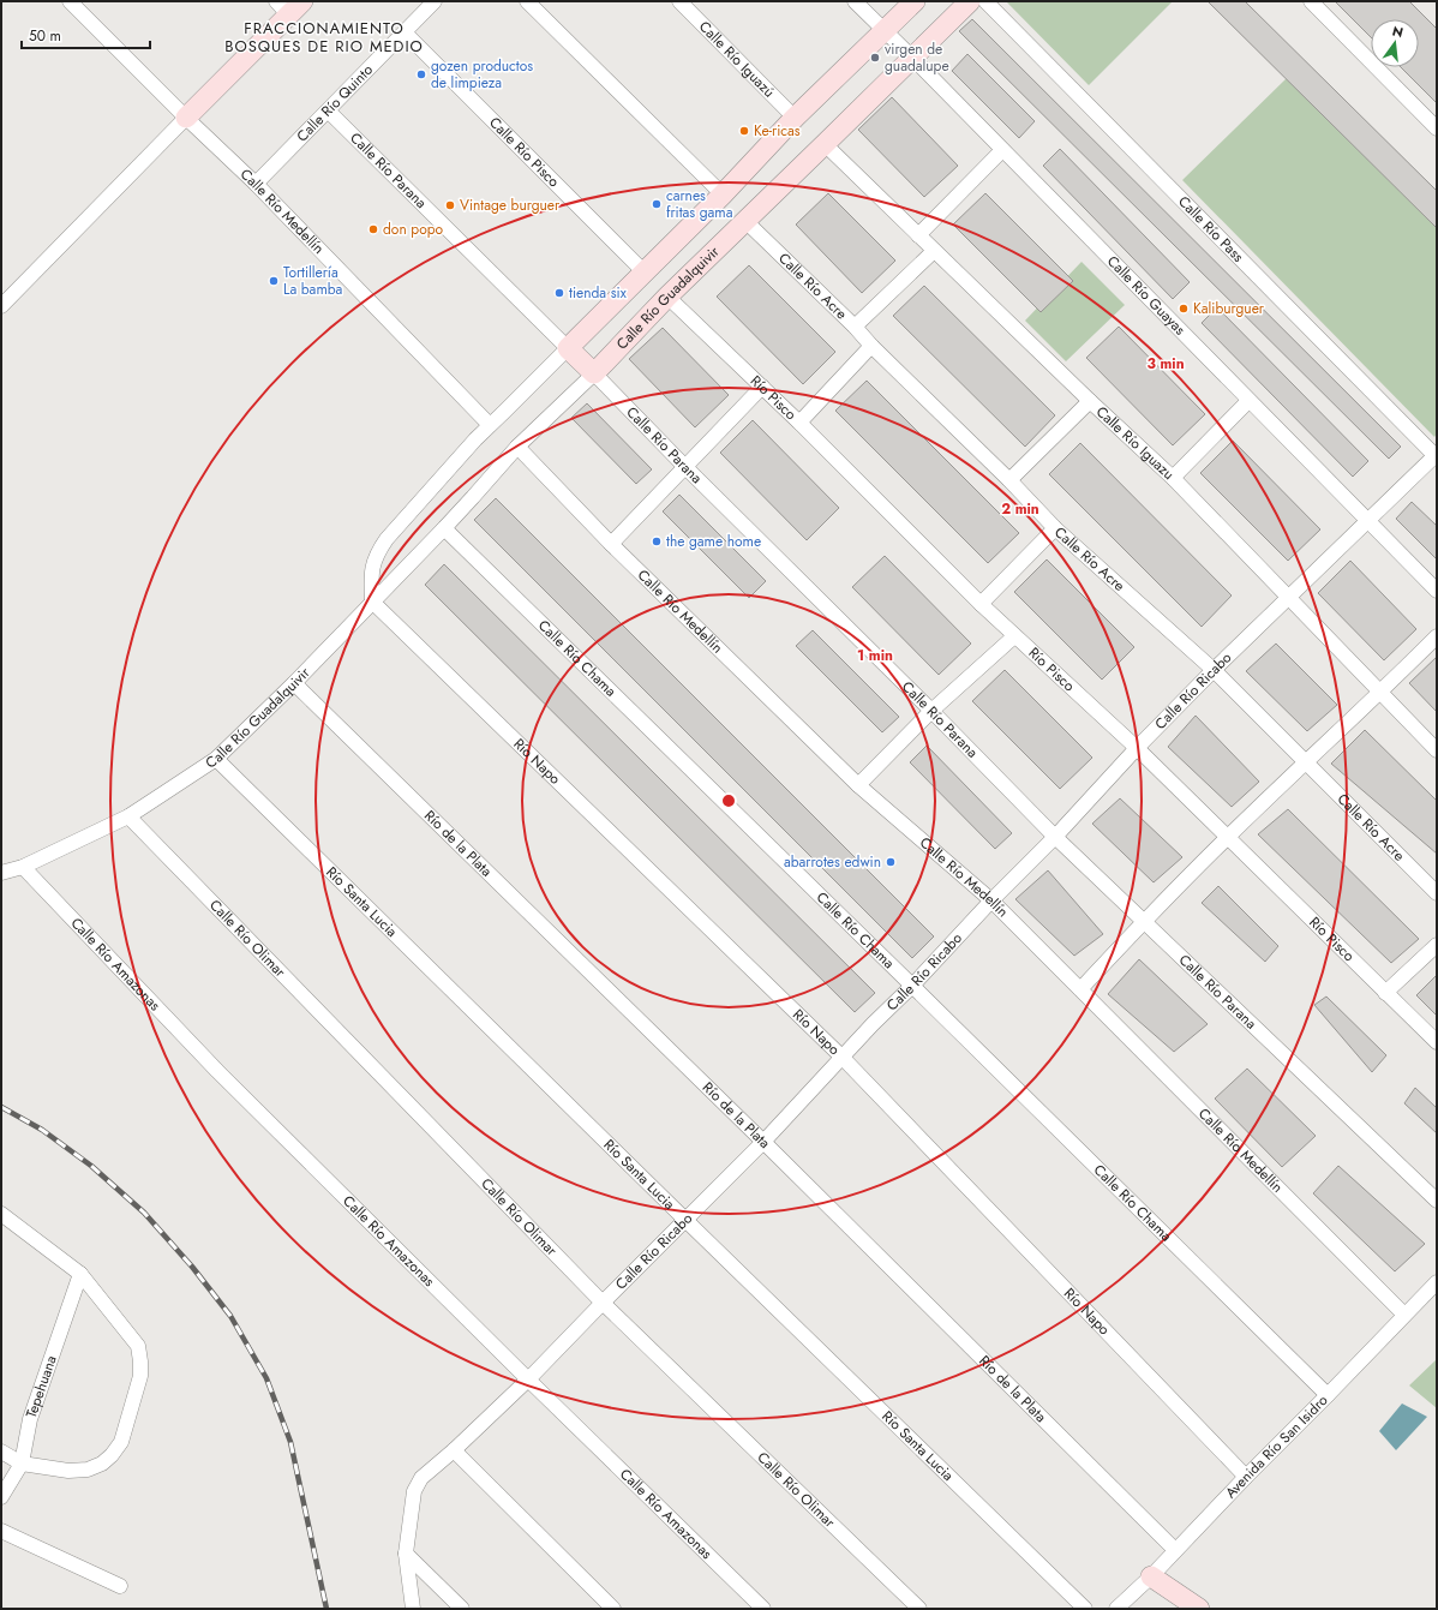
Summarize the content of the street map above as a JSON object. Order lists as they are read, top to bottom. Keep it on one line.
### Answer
{"streets":{"street":["Calle Río Iguazú","Calle Río Quinto","Calle Río Pisco","Calle Río Parana","Calle Río Medellín","Calle Río Pass","Calle Río Acre","Calle Río Guayas","Calle Río Guadalquivir","Río Pisco","Calle Río Iguazu","Calle Río Chama","Calle Río Ricabo","Río Napo","Río de la Plata","Río Santa Lucia","Calle Río Olimar","Calle Río Amazonas","Tepehuana","Avenida Río San Isidro"]},"crossings":[["Calle Río Quinto","Calle Río Pisco"],["Calle Río Quinto","Calle Río Parana"],["Calle Río Quinto","Calle Río Medellín"],["Calle Río Parana","Calle Río Guadalquivir"],["Calle Río Parana","Calle Río Ricabo"],["Calle Río Medellín","Calle Río Guadalquivir"],["Calle Río Medellín","Calle Río Ricabo"],["Calle Río Medellín","Avenida Río San Isidro"],["Calle Río Pass","Calle Río Ricabo"],["Calle Río Acre","Calle Río Guadalquivir"],["Calle Río Acre","Calle Río Ricabo"],["Calle Río Guayas","Calle Río Guadalquivir"],["Calle Río Guayas","Calle Río Ricabo"],["Calle Río Guadalquivir","Río Pisco"],["Calle Río Guadalquivir","Calle Río Iguazu"],["Calle Río Guadalquivir","Calle Río Chama"],["Calle Río Guadalquivir","Río Napo"],["Calle Río Guadalquivir","Río de la Plata"],["Calle Río Guadalquivir","Río Santa Lucia"],["Calle Río Guadalquivir","Calle Río Olimar"],["Calle Río Guadalquivir","Calle Río Amazonas"],["Río Pisco","Calle Río Ricabo"],["Calle Río Iguazu","Calle Río Ricabo"],["Calle Río Chama","Calle Río Ricabo"],["Calle Río Chama","Avenida Río San Isidro"],["Calle Río Ricabo","Río Napo"],["Calle Río Ricabo","Río de la Plata"],["Calle Río Ricabo","Río Santa Lucia"],["Calle Río Ricabo","Calle Río Olimar"],["Calle Río Ricabo","Calle Río Amazonas"],["Río Napo","Avenida Río San Isidro"],["Río de la Plata","Avenida Río San Isidro"]],"districts":["FRACCIONAMIENTO BOSQUES DE RIO MEDIO"],"places":["virgen de guadalupe","gozen productos de limpieza","Ke-ricas","carnes fritas gama","Vintage burguer","don popo","Tortillería La bamba","tienda six","Kaliburguer","the game home","abarrotes edwin"],"scale_bar":"50 m","north":"top","rings":["3 min","2 min","1 min"]}
